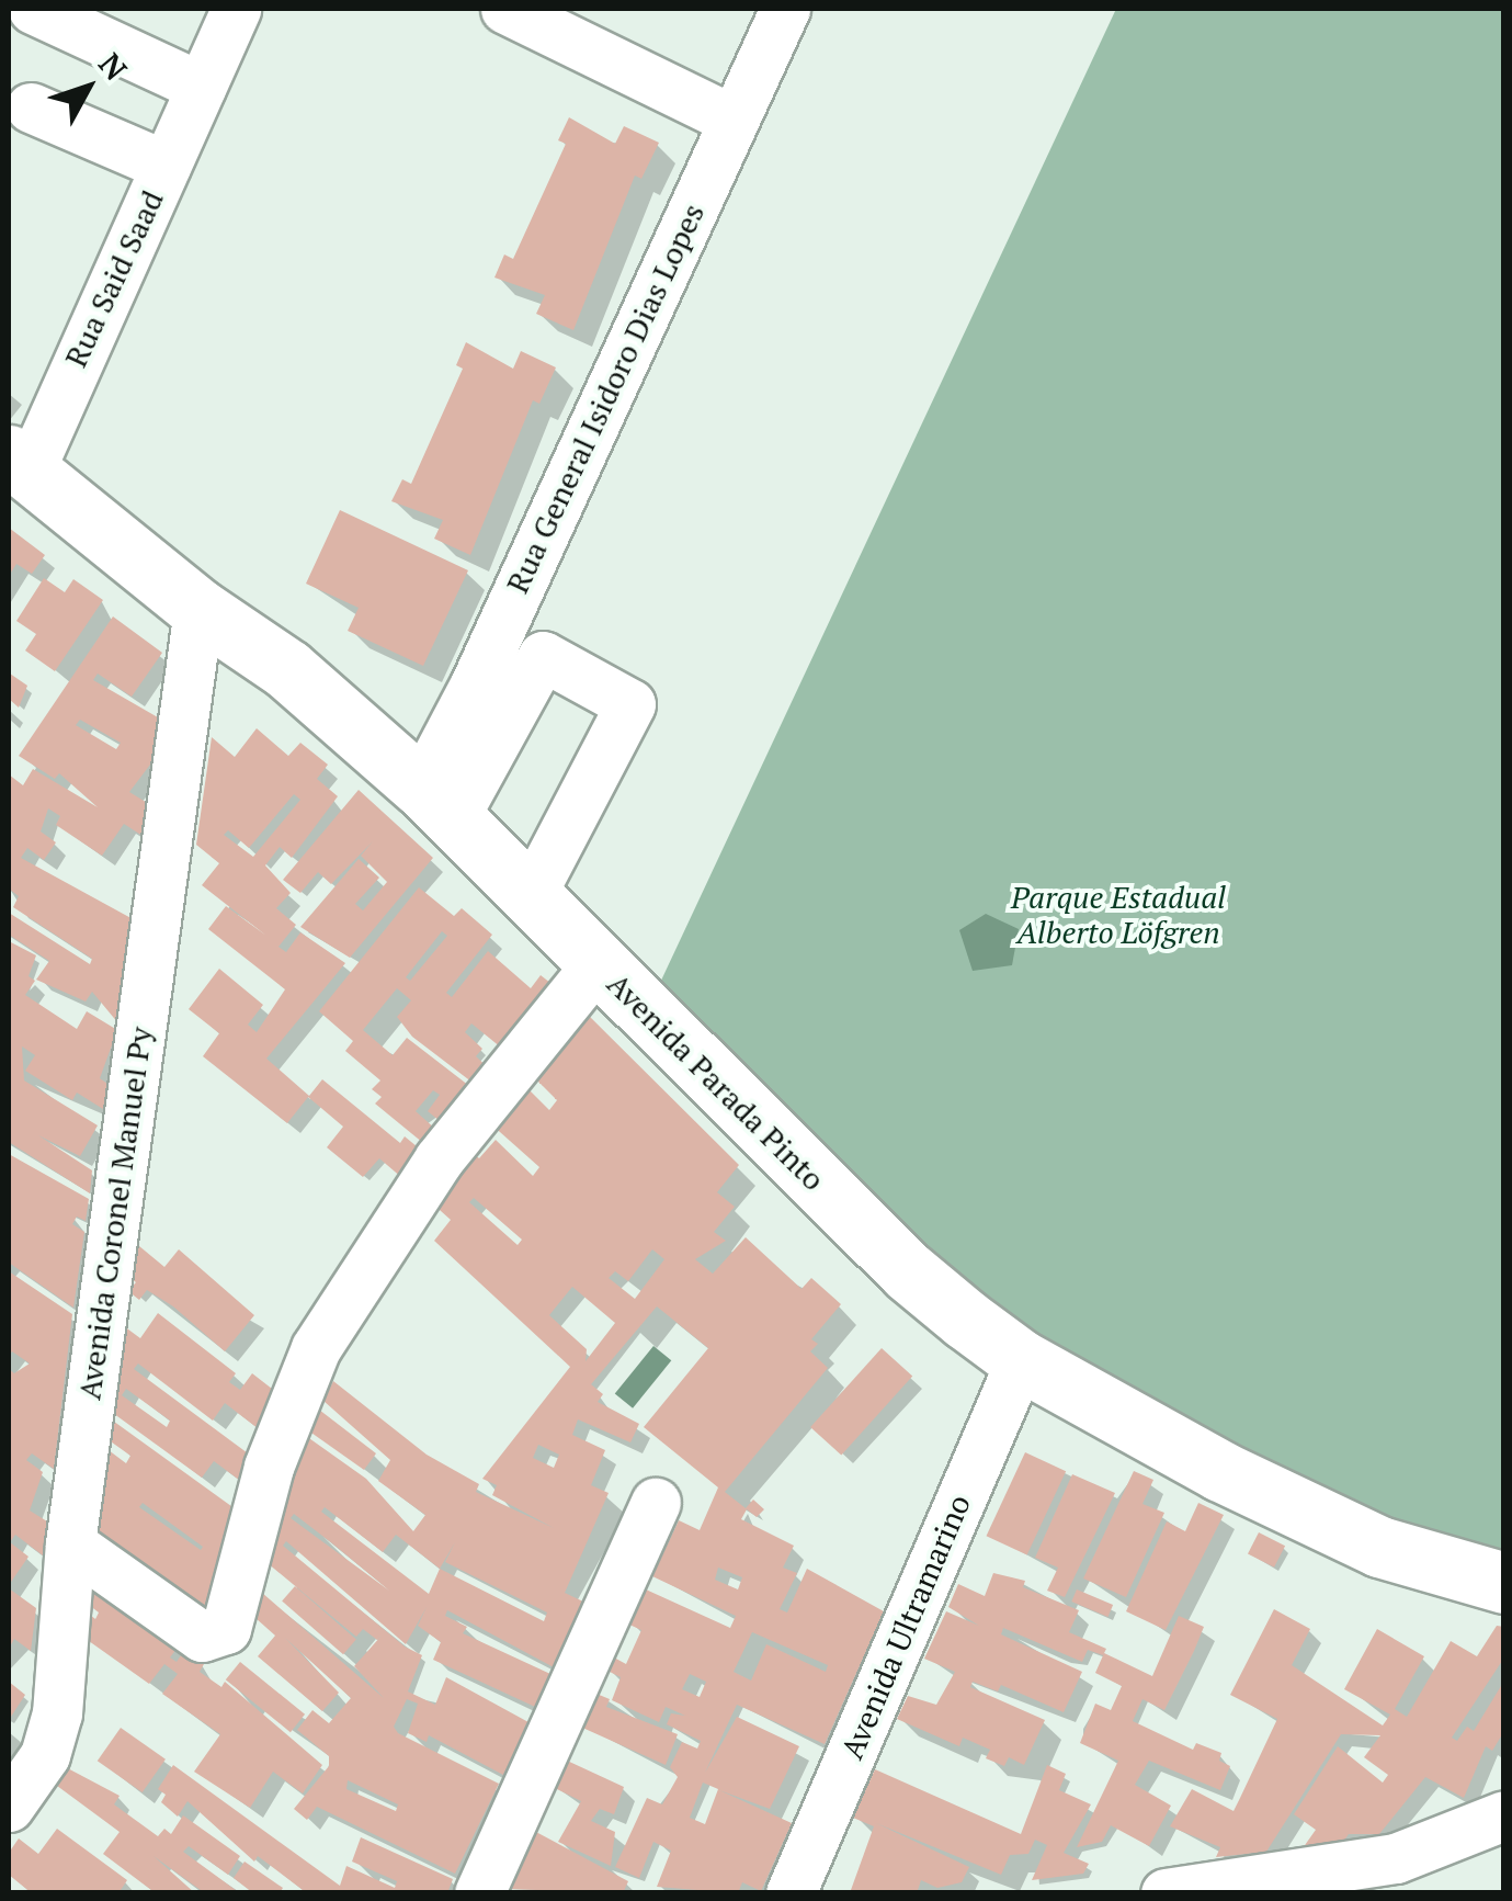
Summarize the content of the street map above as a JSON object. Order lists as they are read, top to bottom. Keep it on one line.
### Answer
{"streets":{"main road":["Avenida Parada Pinto"],"street":["Rua Said Saad","Rua General Isidoro Dias Lopes","Avenida Coronel Manuel Py","Avenida Ultramarino"]},"crossings":[["Rua Said Saad","Avenida Parada Pinto"],["Rua General Isidoro Dias Lopes","Avenida Parada Pinto"],["Avenida Parada Pinto","Avenida Coronel Manuel Py"],["Avenida Parada Pinto","Avenida Ultramarino"]],"parks":["Parque Estadual Alberto Löfgren"],"north":"top right"}
